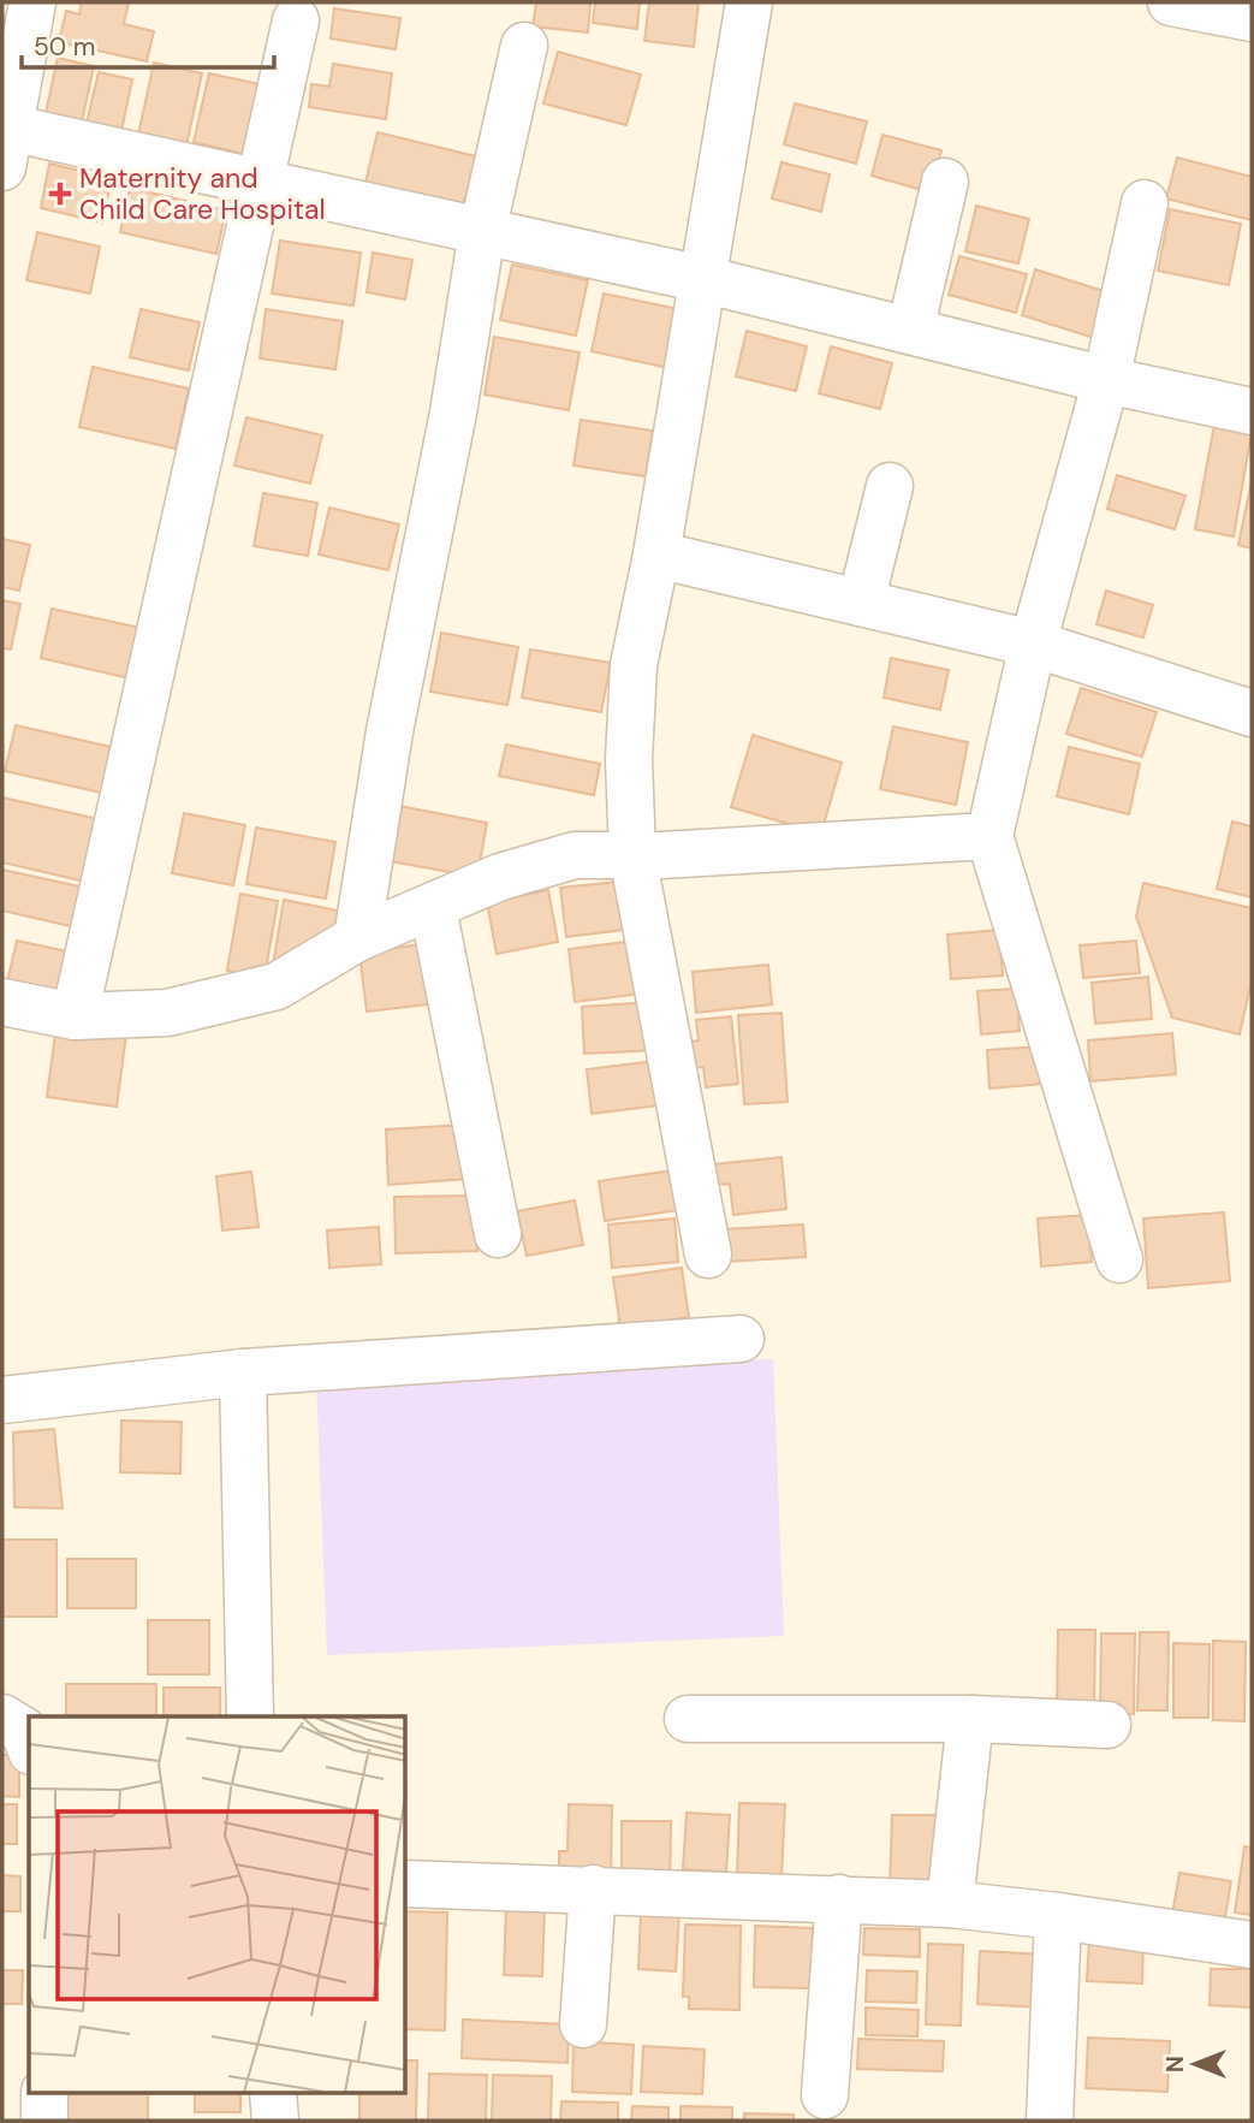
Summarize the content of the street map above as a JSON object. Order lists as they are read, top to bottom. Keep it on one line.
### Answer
{"places":{"health":["Maternity and Child Care Hospital"]},"scale_bar":"50 m","north":"left"}
